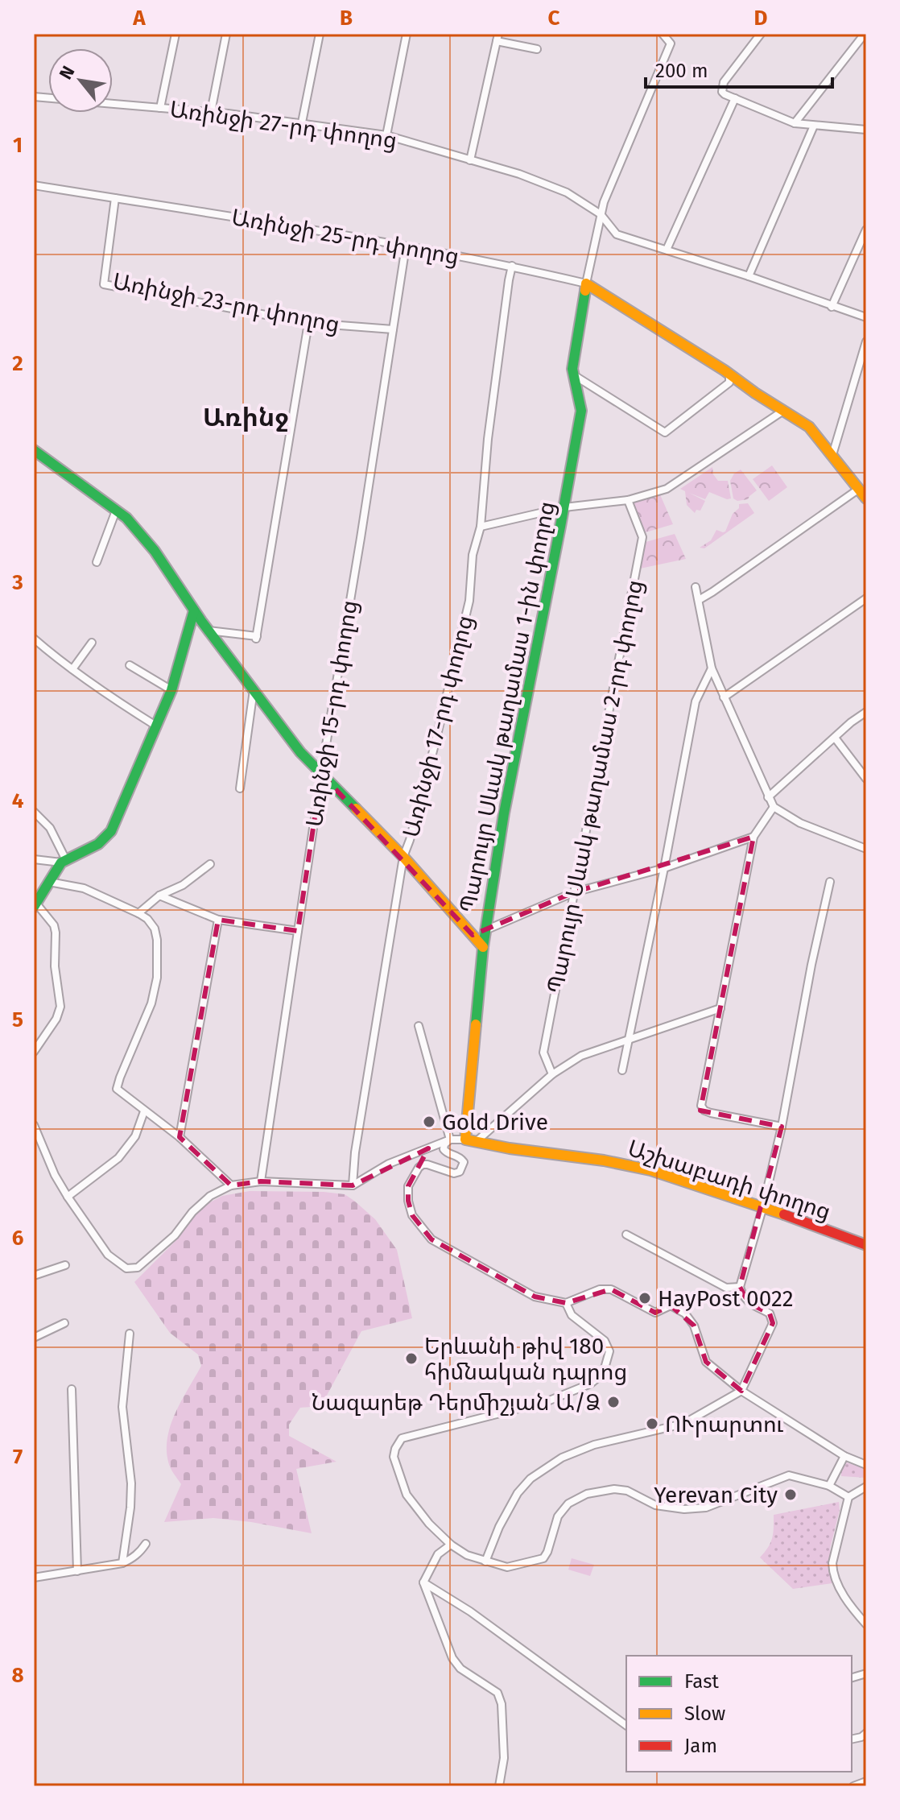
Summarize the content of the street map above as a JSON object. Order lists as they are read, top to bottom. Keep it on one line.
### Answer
{"streets":{"street":["Առինջի 27-րդ փողոց","Առինջի 25-րդ փողոց","Առինջի 23-րդ փողոց","Պարույր Սևակ թաղամաս 1-ին փողոց","Առինջի 15-րդ փողոց","Առինջի 17-րդ փողոց","Պարույր Սևակ թաղամաս 2-րդ փողոց","Աշխաբադի փողոց"]},"crossings":[["Առինջի 25-րդ փողոց","Առինջի 23-րդ փողոց"],["Առինջի 25-րդ փողոց","Պարույր Սևակ թաղամաս 1-ին փողոց"],["Առինջի 25-րդ փողոց","Առինջի 15-րդ փողոց"],["Առինջի 25-րդ փողոց","Առինջի 17-րդ փողոց"],["Առինջի 23-րդ փողոց","Առինջի 15-րդ փողոց"],["Պարույր Սևակ թաղամաս 1-ին փողոց","Աշխաբադի փողոց"]],"districts":["Առինջ"],"places":["Gold Drive","HayPost 0022","Երևանի թիվ 180 հիմնական դպրոց","Նազարեթ Դերմիշյան Ա/Ձ","ՈՒրարտու","Yerevan City"],"legend":["Fast","Slow","Jam"],"scale_bar":"200 m","north":"top left","grid":{"columns":["A","B","C","D"],"rows":["1","2","3","4","5","6","7","8"]}}
